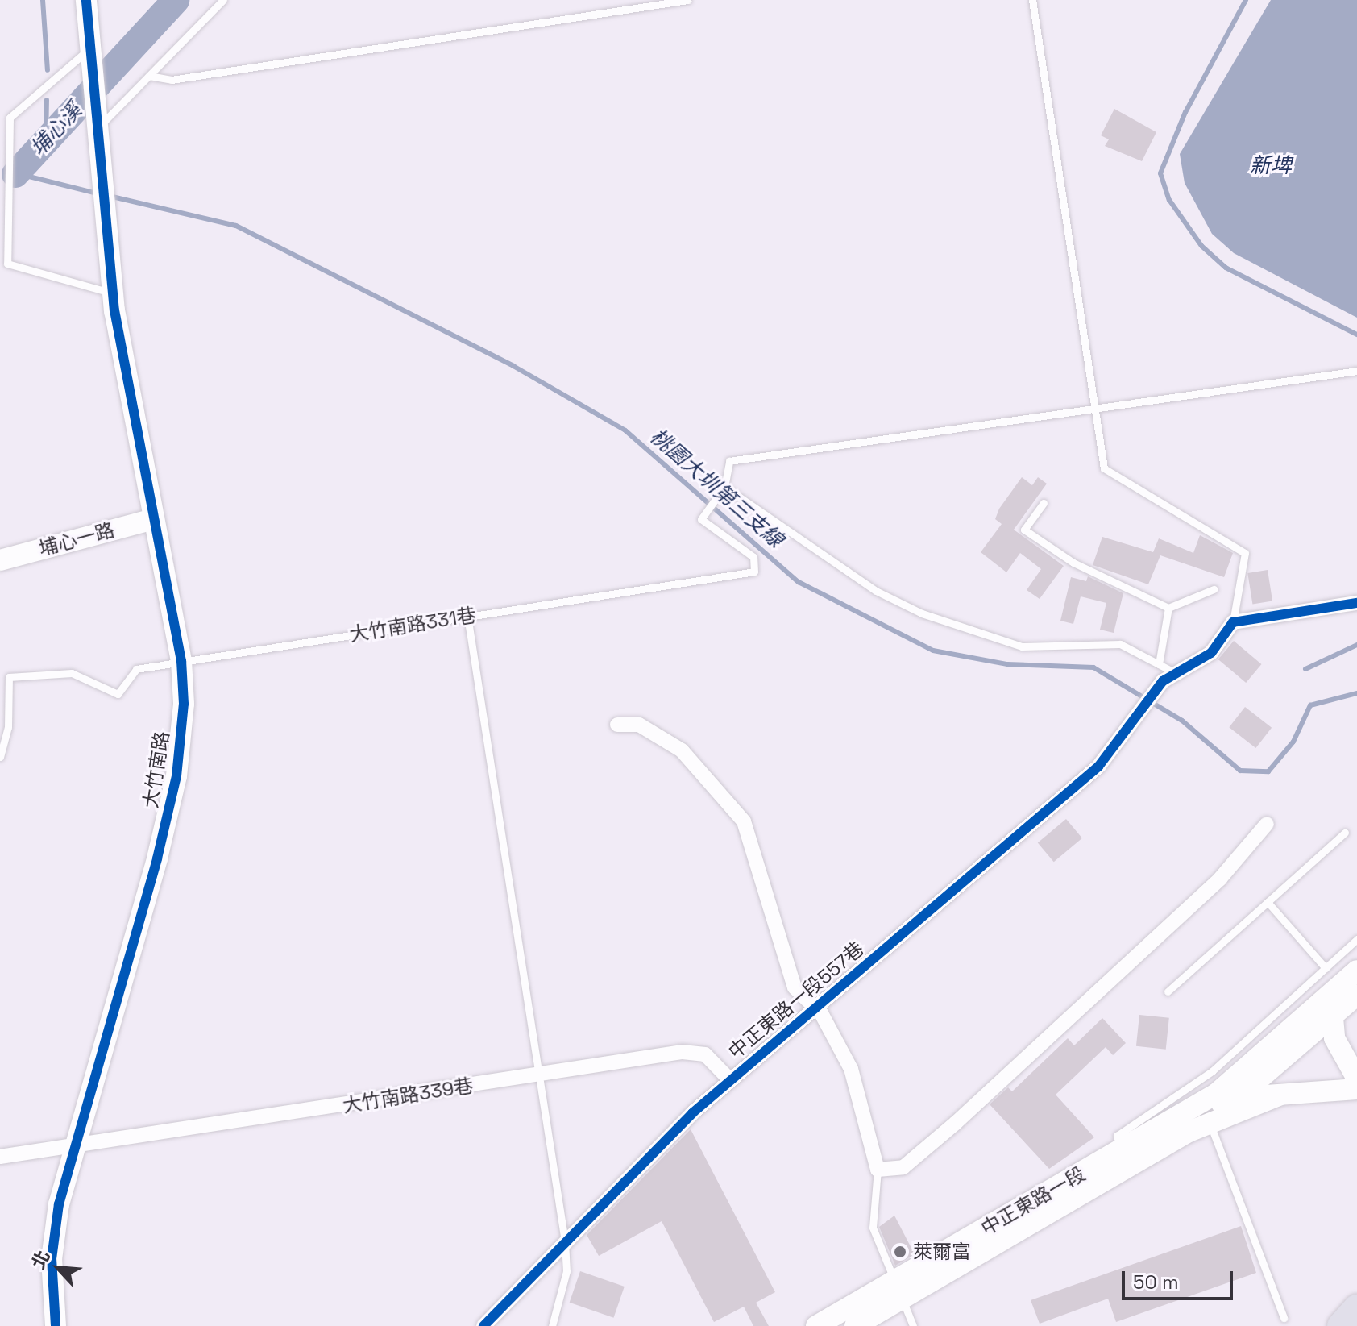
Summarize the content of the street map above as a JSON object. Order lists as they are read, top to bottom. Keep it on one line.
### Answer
{"streets":{"street":["埔心一路","大竹南路","中正東路一段557巷","大竹南路339巷","中正東路一段"],"lane":["大竹南路331巷"]},"crossings":[["埔心一路","大竹南路"],["大竹南路331巷","大竹南路"],["大竹南路","大竹南路339巷"],["中正東路一段557巷","大竹南路339巷"]],"water":["埔心溪","新埤","桃園大圳第三支線"],"places":["萊爾富"],"scale_bar":"50 m","north":"top left"}
